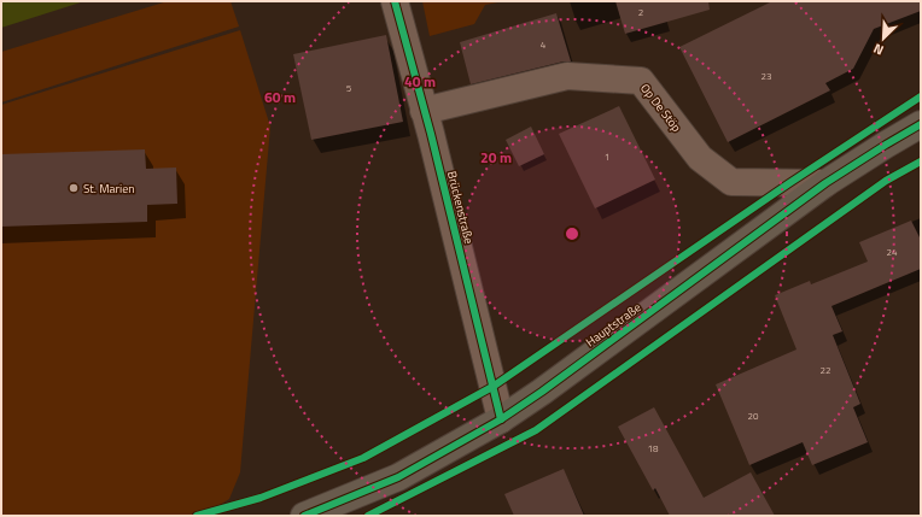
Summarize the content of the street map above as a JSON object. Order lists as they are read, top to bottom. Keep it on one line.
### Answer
{"streets":{"main road":["Hauptstraße"],"street":["Op De Stöp","Brückenstraße"]},"crossings":[["Op De Stöp","Brückenstraße"],["Op De Stöp","Hauptstraße"],["Brückenstraße","Hauptstraße"]],"places":["St. Marien"],"house_numbers":["2","4","23","5","1","24","22","20","18"],"north":"bottom left","rings":["40 m","60 m","20 m"]}
